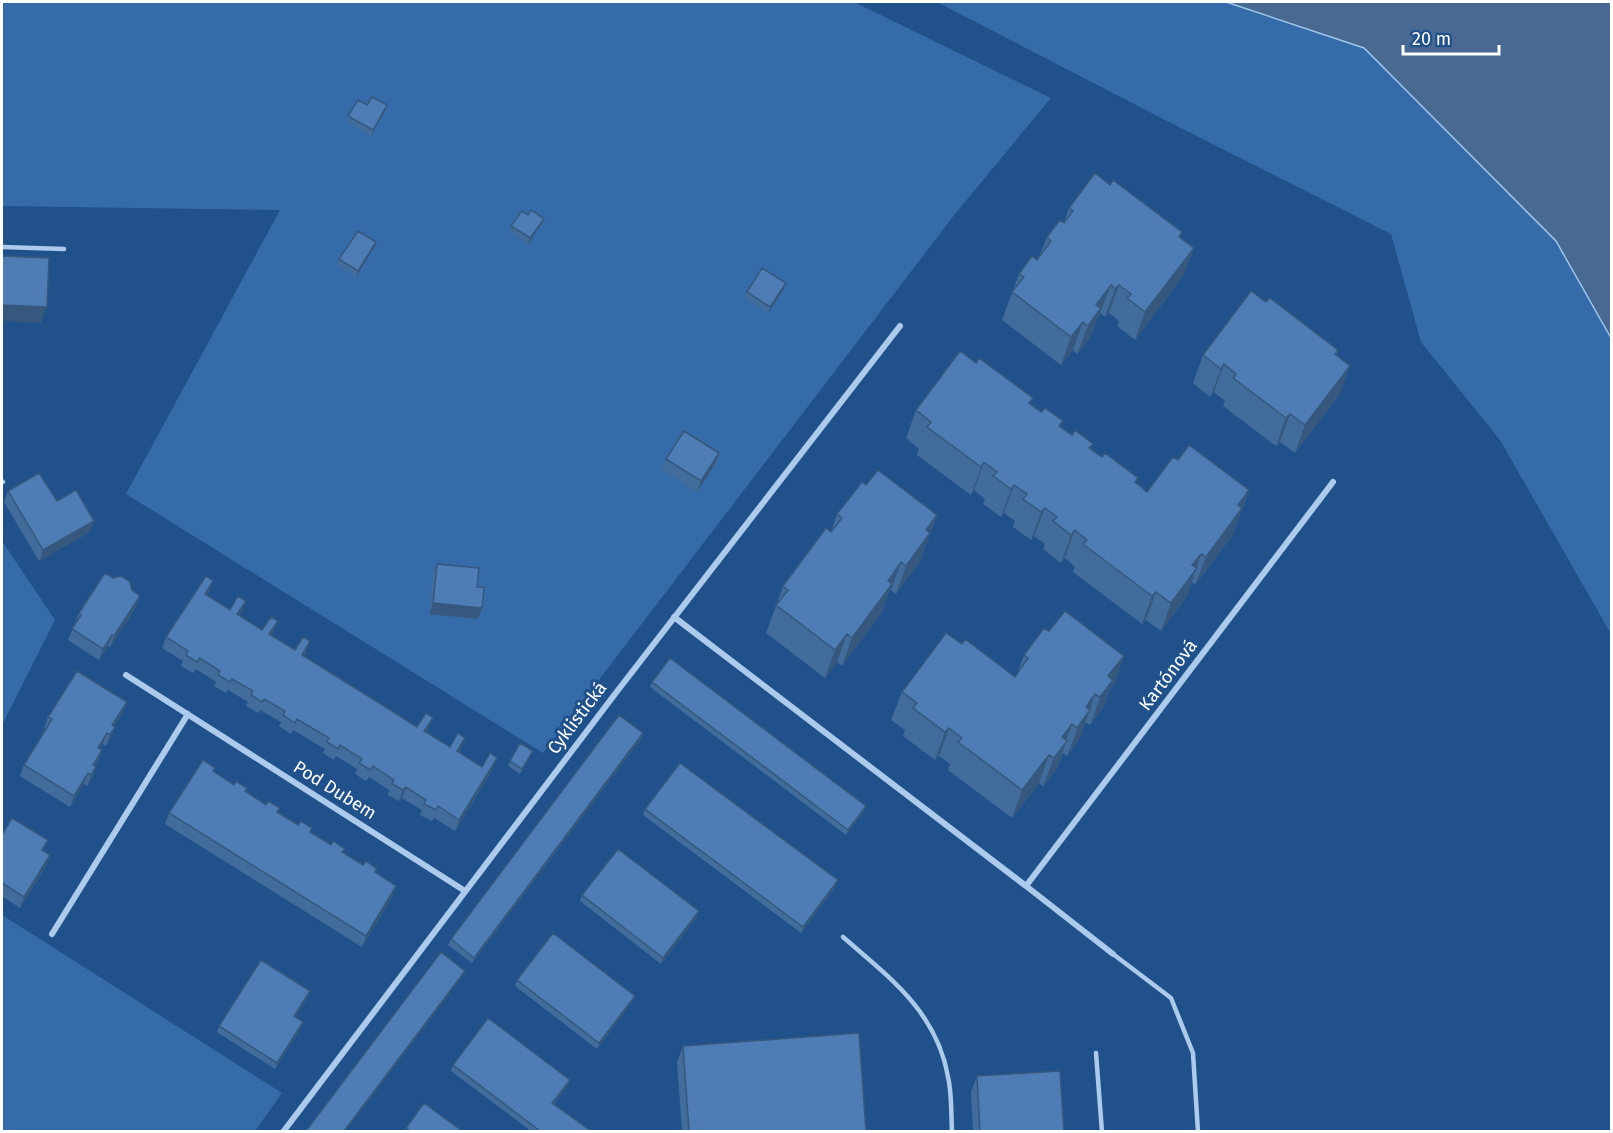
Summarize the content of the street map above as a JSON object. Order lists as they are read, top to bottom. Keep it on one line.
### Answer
{"streets":{"street":["Kartónová","Cyklistická","Pod Dubem"]},"crossings":[["Cyklistická","Pod Dubem"]],"scale_bar":"20 m"}
